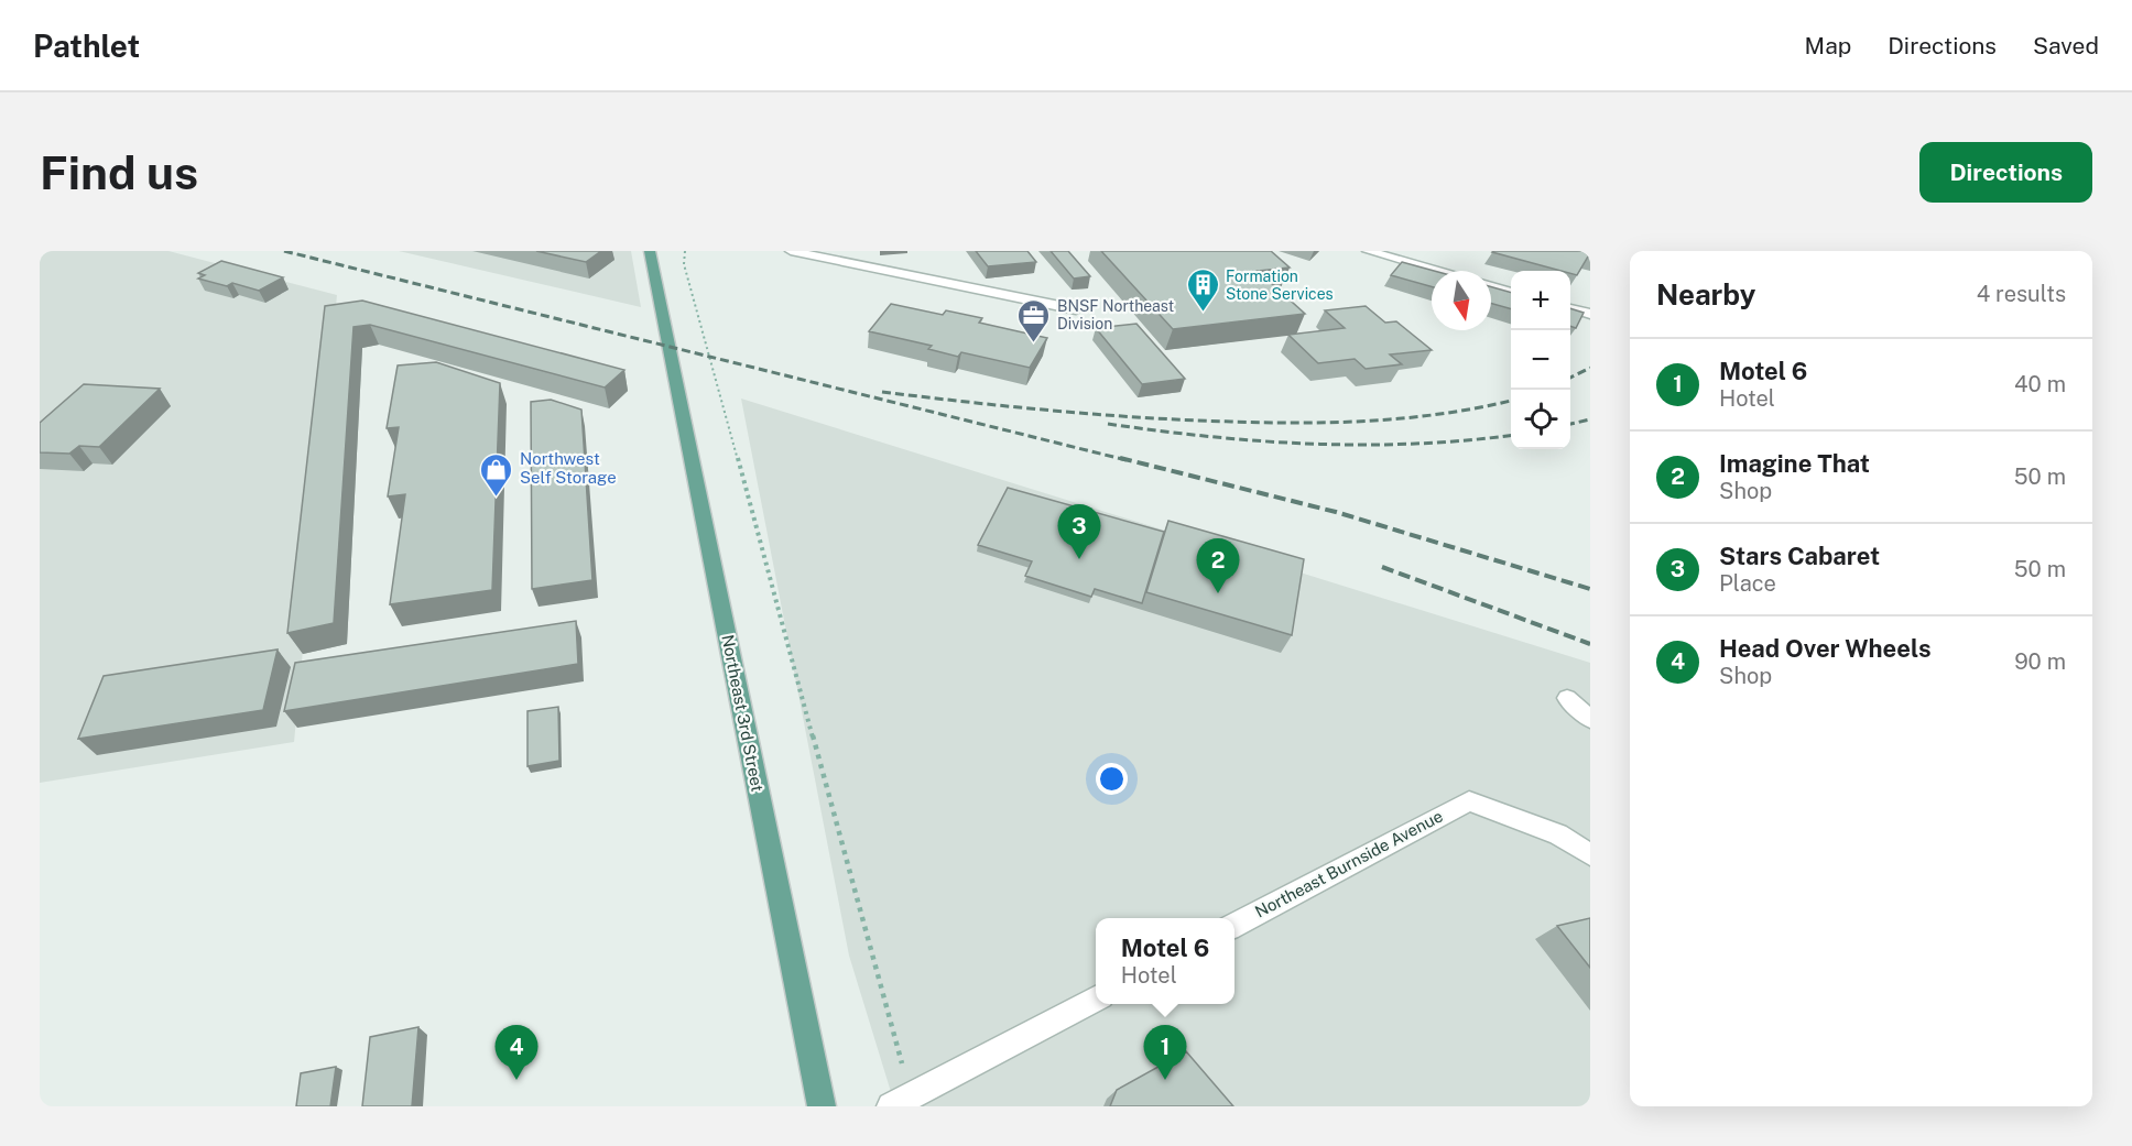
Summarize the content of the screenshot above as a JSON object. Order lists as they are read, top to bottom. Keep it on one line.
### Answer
{"streets":{"main road":["Northeast 3rd Street"],"street":["Northeast Burnside Avenue"]},"places":{"building":["Formation Stone Services"],"office":["BNSF Northeast Division"],"shop":["Northwest Self Storage"]},"north":"bottom","page":{"header":"Pathlet","nav":["Map","Directions","Saved"],"buttons":"Directions","title":"Find us","heading":["Nearby","4 results"],"map_buttons":["+","−"],"list":[{"mark":"1","name":"Motel 6","note":"Hotel","value":"40 m"},{"mark":"2","name":"Imagine That","note":"Shop","value":"50 m"},{"mark":"3","name":"Stars Cabaret","note":"Place","value":"50 m"},{"mark":"4","name":"Head Over Wheels","note":"Shop","value":"90 m"}],"pins":["3","2","1","4"],"popup":["Motel 6","Hotel"]}}
